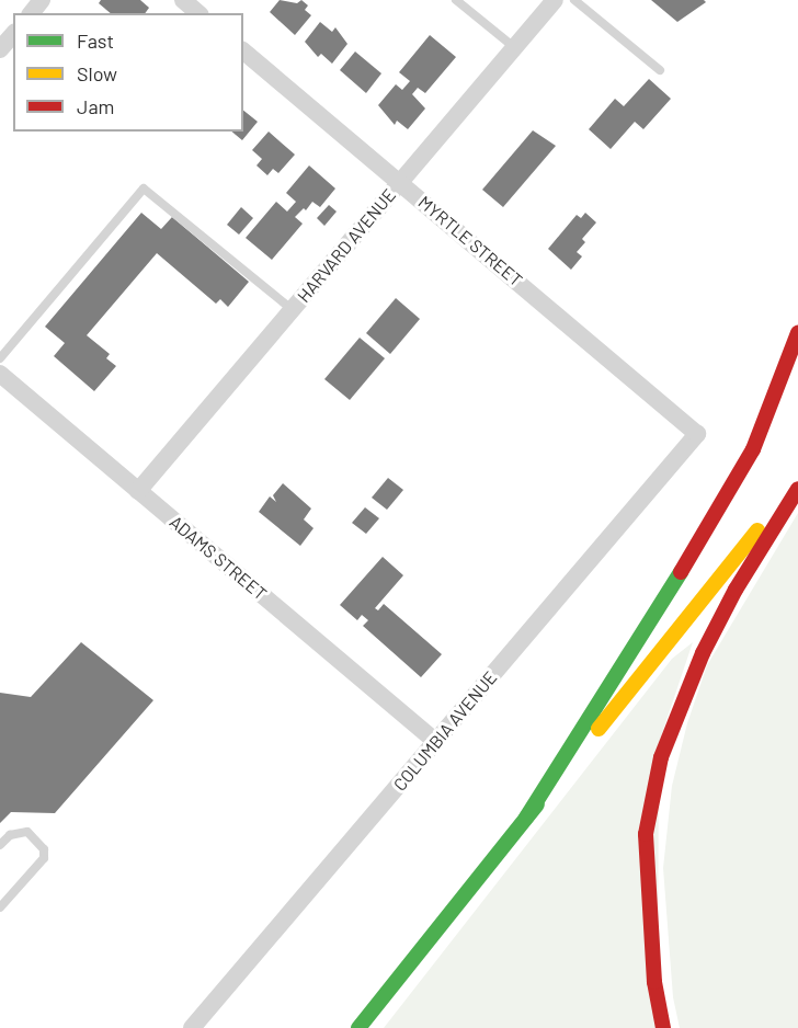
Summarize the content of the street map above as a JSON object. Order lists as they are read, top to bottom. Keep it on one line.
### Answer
{"streets":{"street":["MYRTLE STREET","HARVARD AVENUE","ADAMS STREET","COLUMBIA AVENUE"]},"crossings":[["MYRTLE STREET","HARVARD AVENUE"],["MYRTLE STREET","COLUMBIA AVENUE"],["HARVARD AVENUE","ADAMS STREET"],["ADAMS STREET","COLUMBIA AVENUE"]],"legend":["Fast","Slow","Jam"]}
